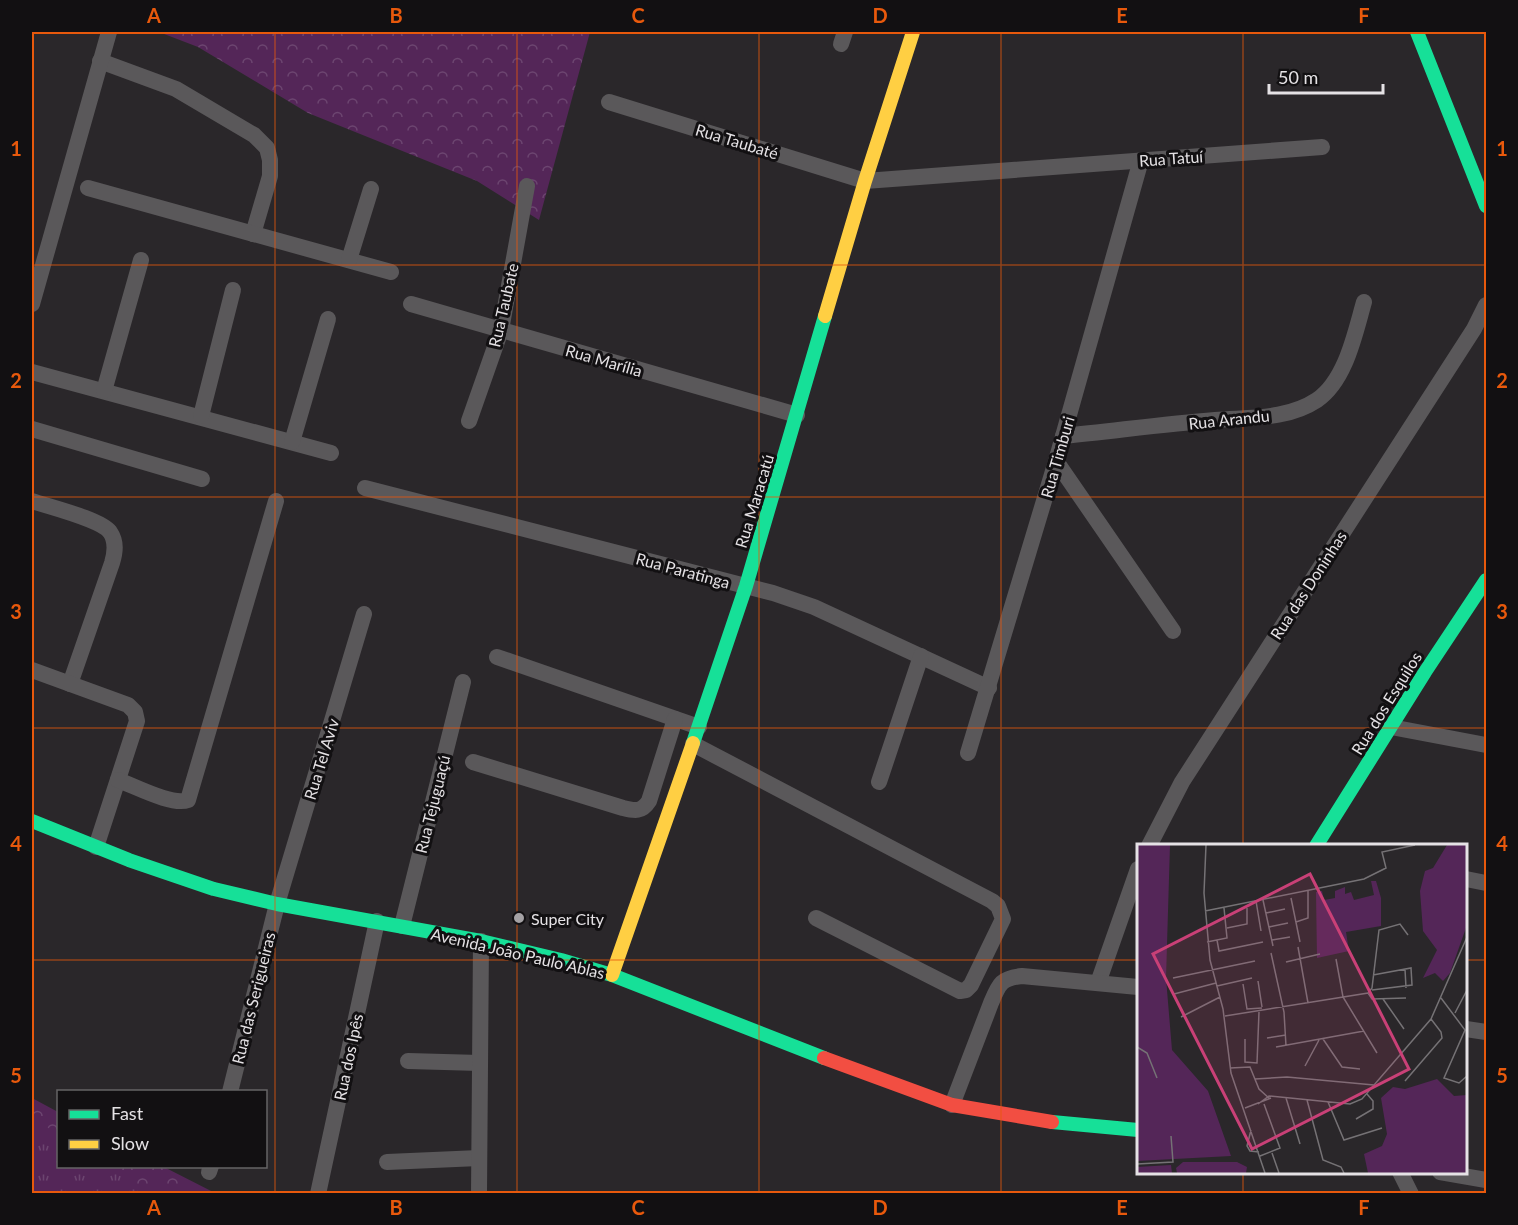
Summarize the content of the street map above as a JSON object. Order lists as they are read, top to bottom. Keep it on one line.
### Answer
{"streets":{"street":["Rua Taubaté","Rua Tatuí","Rua Taubate","Rua Marília","Rua Arandu","Rua Timburi","Rua Maracatú","Rua Paratinga","Rua das Doninhas","Rua dos Esquilos","Rua Tel Aviv","Rua Tejuguaçú","Avenida João Paulo Ablas","Rua das Serigueiras","Rua dos Ipês"]},"crossings":[["Rua Taubaté","Rua Tatuí"],["Rua Taubaté","Rua Maracatú"],["Rua Tatuí","Rua Timburi"],["Rua Tatuí","Rua Maracatú"],["Rua Taubate","Rua Marília"],["Rua Marília","Rua Maracatú"],["Rua Arandu","Rua Timburi"],["Rua Timburi","Rua Paratinga"],["Rua Maracatú","Rua Paratinga"],["Rua Maracatú","Avenida João Paulo Ablas"],["Rua Tel Aviv","Avenida João Paulo Ablas"],["Rua Tel Aviv","Rua das Serigueiras"],["Rua Tejuguaçú","Avenida João Paulo Ablas"],["Avenida João Paulo Ablas","Rua das Serigueiras"],["Avenida João Paulo Ablas","Rua dos Ipês"]],"places":["Super City"],"legend":["Fast","Slow"],"scale_bar":"50 m","grid":{"columns":["A","B","C","D","E","F"],"rows":["1","2","3","4","5"]}}
